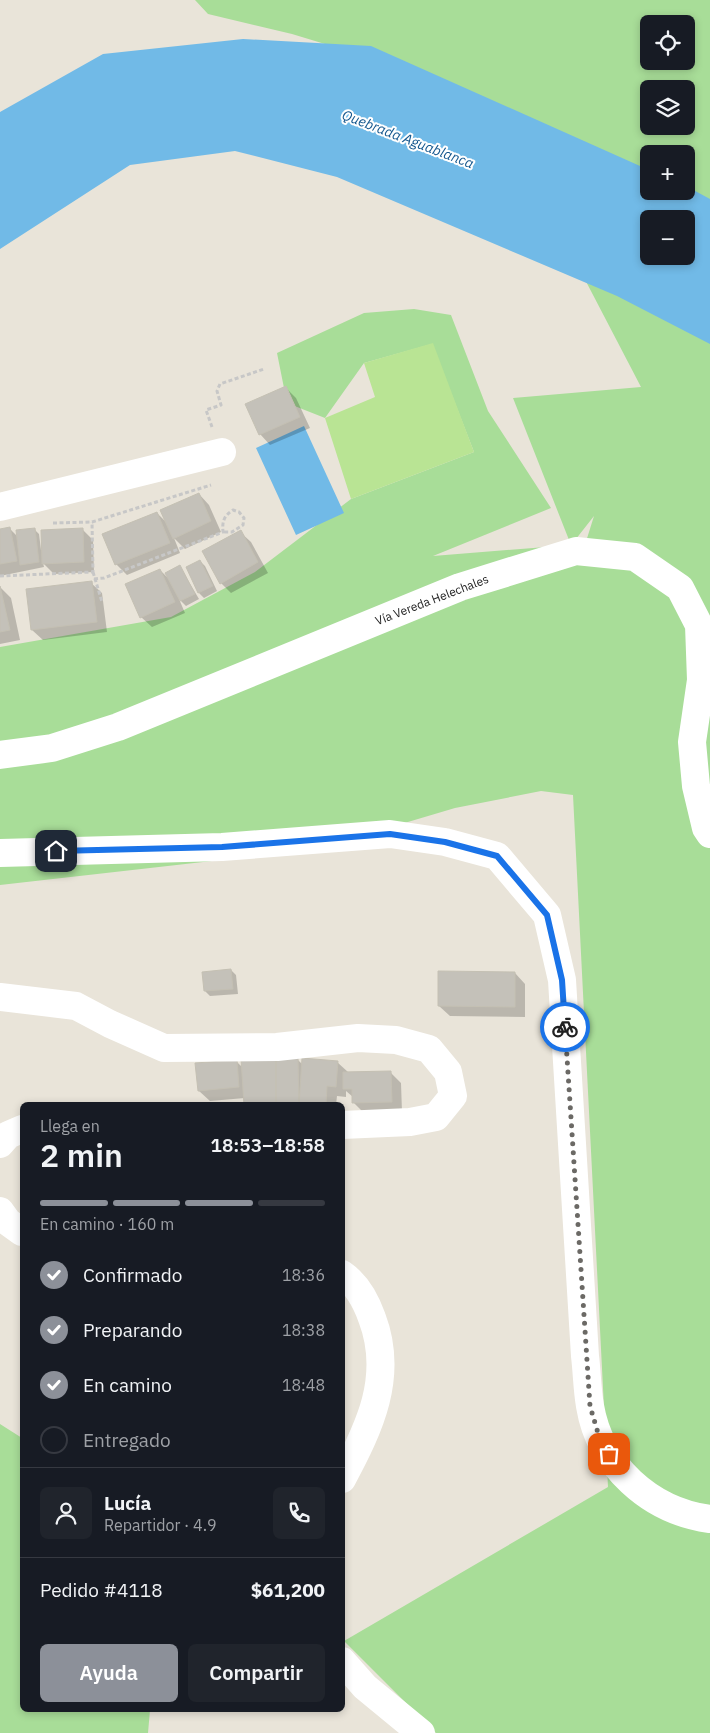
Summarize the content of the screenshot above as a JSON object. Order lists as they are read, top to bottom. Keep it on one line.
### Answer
{"streets":{"street":["Vía Vereda Helechales"]},"water":["Quebrada Aguablanca"],"page":{"map_buttons":["+","−"],"heading":["2 min","Llega en","18:53–18:58"],"panel":["Lucía","Repartidor · 4.9","Pedido #4118","$61,200"],"bar":"En camino · 160 m","list":[["Confirmado","18:36"],["Preparando","18:38"],["En camino","18:48"],"Entregado"],"buttons":["Ayuda","Compartir"]}}
